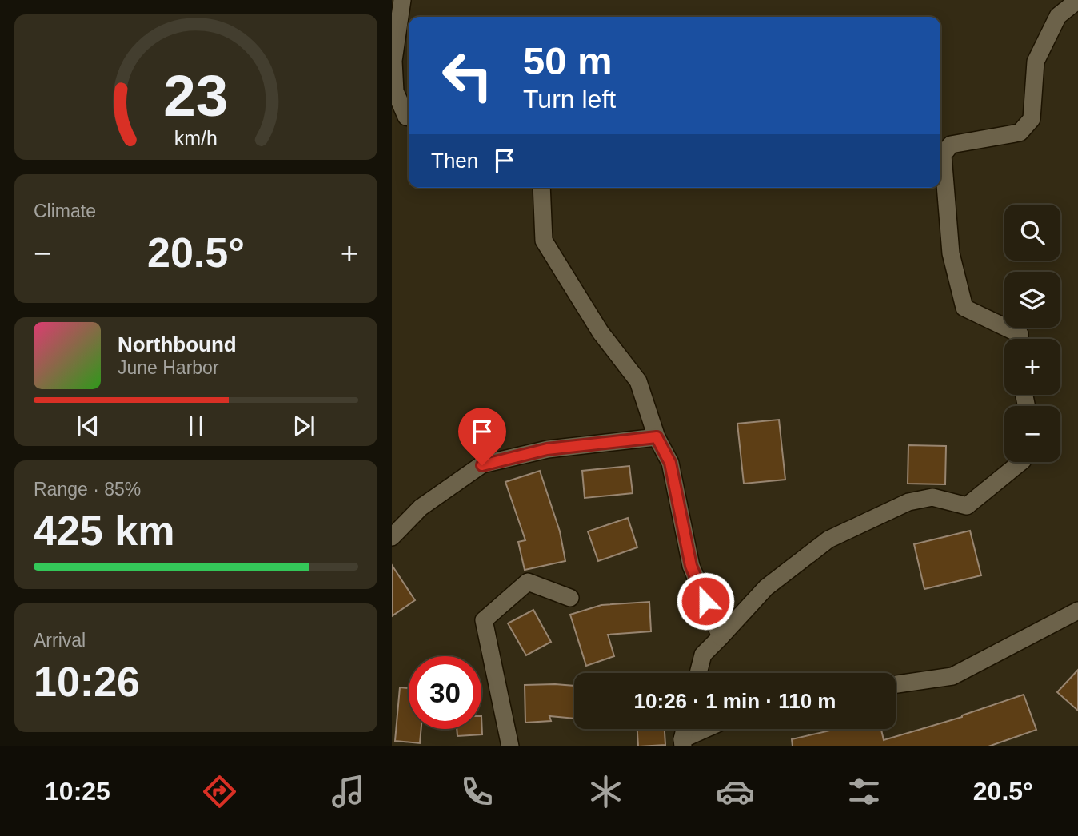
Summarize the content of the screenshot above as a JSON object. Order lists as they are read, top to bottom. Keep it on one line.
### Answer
{"page":{"turn":["50 m","Turn left"],"then":"Then","tile":["Climate",["Range · 85%","425 km"],["Arrival","10:26"]],"map_buttons":["+","−"],"heat":["−","20.5°","+"],"song":["Northbound","June Harbor"],"limit":"30","trip":"10:26 · 1 min · 110 m","tabs":["10:25","20.5°"],"gauge":["23","km/h"]}}
